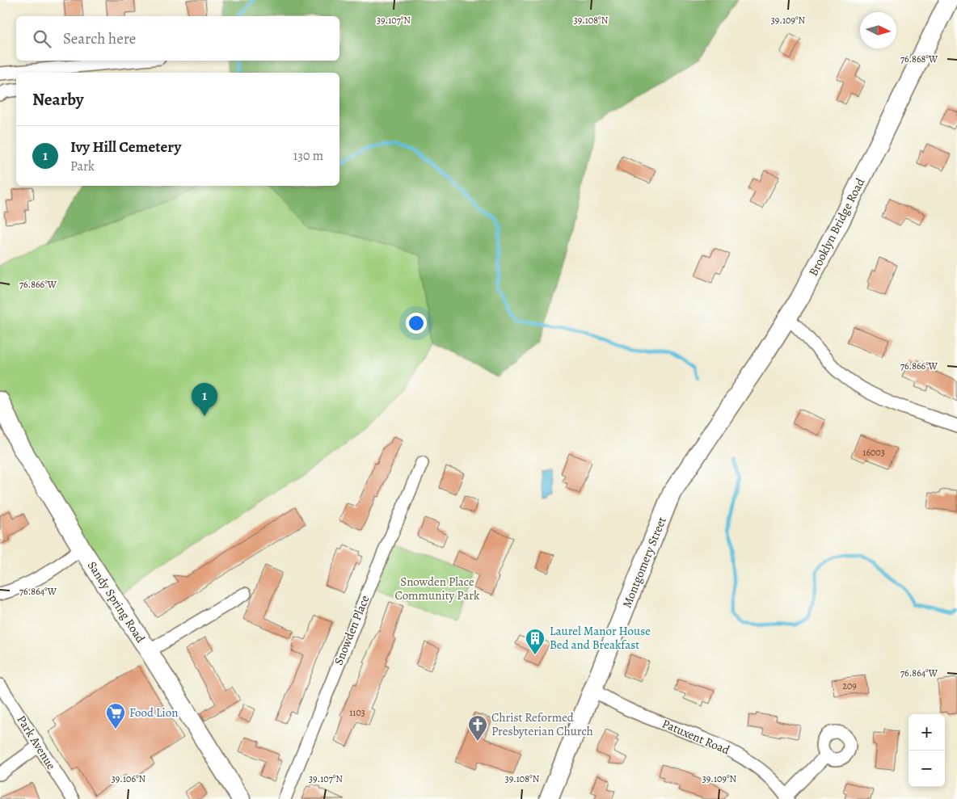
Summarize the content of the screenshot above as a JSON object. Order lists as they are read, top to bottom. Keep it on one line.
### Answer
{"streets":{"street":["Brooklyn Bridge Road","Montgomery Street","Sandy Spring Road","Snowden Place","Patuxent Road","Park Avenue"]},"crossings":[["Brooklyn Bridge Road","Montgomery Street"],["Montgomery Street","Patuxent Road"]],"parks":["Snowden Place Community Park"],"places":{"building":["Laurel Manor House Bed and Breakfast"],"supermarket":["Food Lion"],"church":["Christ Reformed Presbyterian Church"]},"house_numbers":["16003","209","1103"],"north":"right","page":{"search":"Search here","heading":"Nearby","list":[{"mark":"1","name":"Ivy Hill Cemetery","note":"Park","value":"130 m"}],"pins":"1","map_buttons":["+","−"]},"coordinates":["39.107°N","39.108°N","39.109°N","76.868°W","76.866°W","76.864°W","39.106°N"]}
